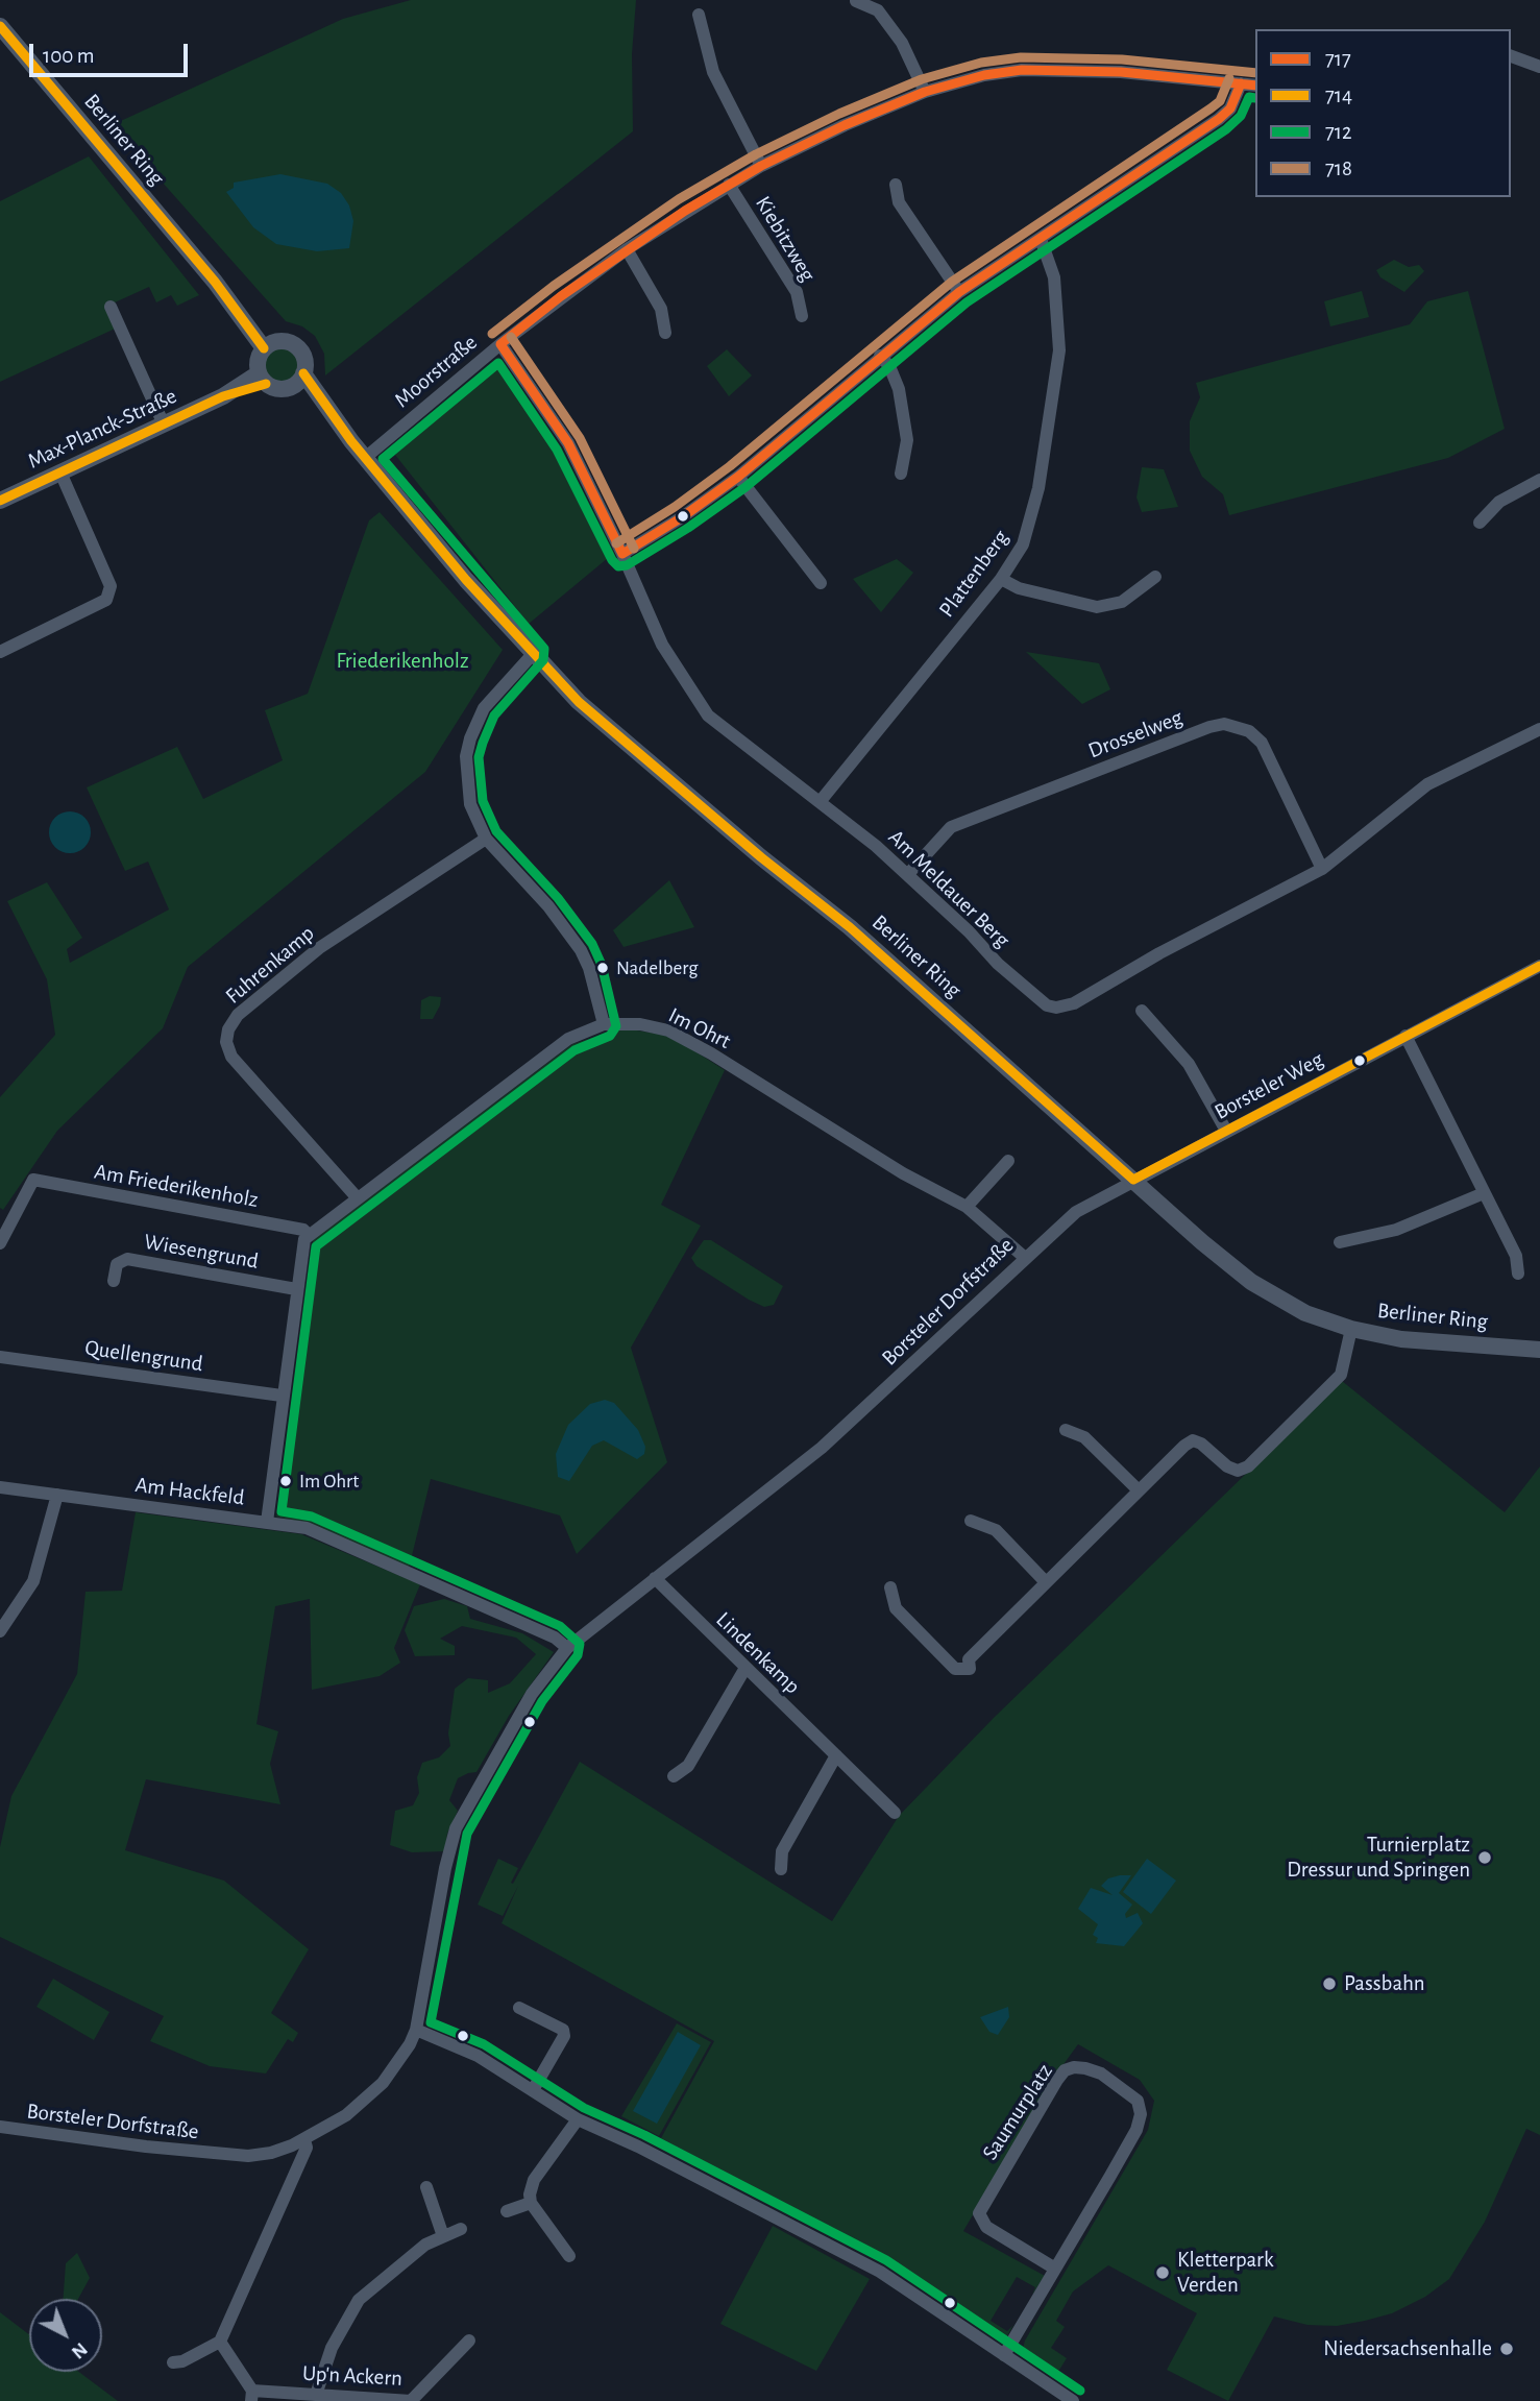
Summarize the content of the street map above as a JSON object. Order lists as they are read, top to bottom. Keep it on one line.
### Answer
{"streets":{"street":["Berliner Ring","Kiebitzweg","Moorstraße","Max-Planck-Straße","Plattenberg","Drosselweg","Am Meldauer Berg","Fuhrenkamp","Im Ohrt","Borsteler Weg","Am Friederikenholz","Wiesengrund","Borsteler Dorfstraße","Quellengrund","Am Hackfeld","Lindenkamp","Saumurplatz","Up'n Ackern"]},"crossings":[["Berliner Ring","Moorstraße"],["Berliner Ring","Max-Planck-Straße"],["Berliner Ring","Borsteler Weg"],["Berliner Ring","Borsteler Dorfstraße"],["Kiebitzweg","Moorstraße"],["Moorstraße","Am Meldauer Berg"],["Plattenberg","Am Meldauer Berg"],["Drosselweg","Am Meldauer Berg"],["Fuhrenkamp","Im Ohrt"],["Im Ohrt","Am Friederikenholz"],["Im Ohrt","Borsteler Dorfstraße"],["Borsteler Weg","Borsteler Dorfstraße"],["Borsteler Dorfstraße","Am Hackfeld"],["Borsteler Dorfstraße","Lindenkamp"]],"parks":["Friederikenholz"],"places":["Nadelberg","Im Ohrt","Turnierplatz Dressur und Springen","Passbahn","Kletterpark Verden","Niedersachsenhalle"],"lines":["transit line 714","transit line 718","transit line 717","transit line 712"],"legend":["717","714","712","718"],"scale_bar":"100 m","north":"bottom right"}
